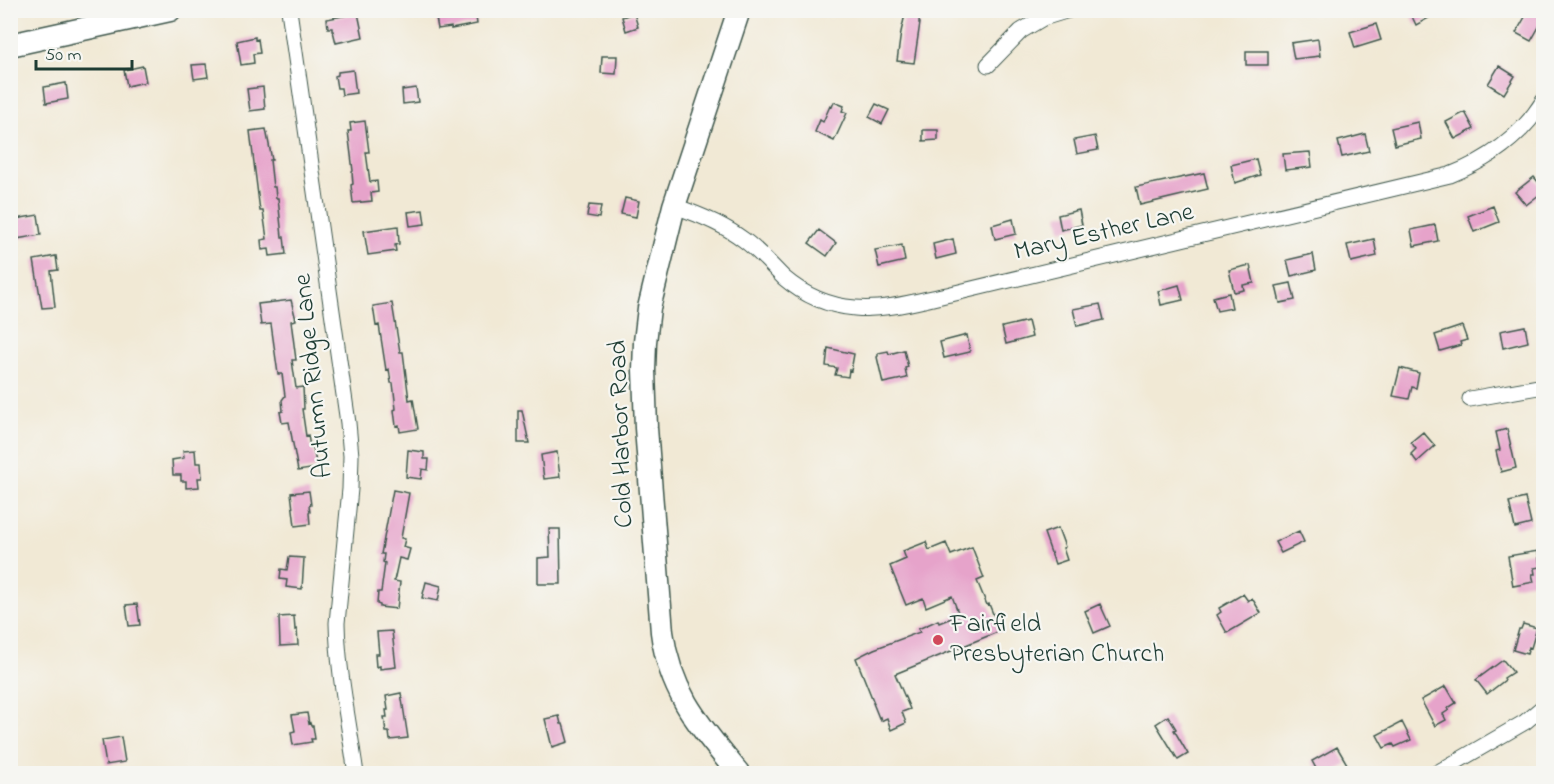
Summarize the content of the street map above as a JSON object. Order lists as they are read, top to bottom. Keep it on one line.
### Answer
{"streets":{"main road":["Cold Harbor Road"],"street":["Mary Esther Lane","Autumn Ridge Lane"]},"crossings":[["Mary Esther Lane","Cold Harbor Road"]],"places":["Fairfield Presbyterian Church"],"scale_bar":"50 m"}
